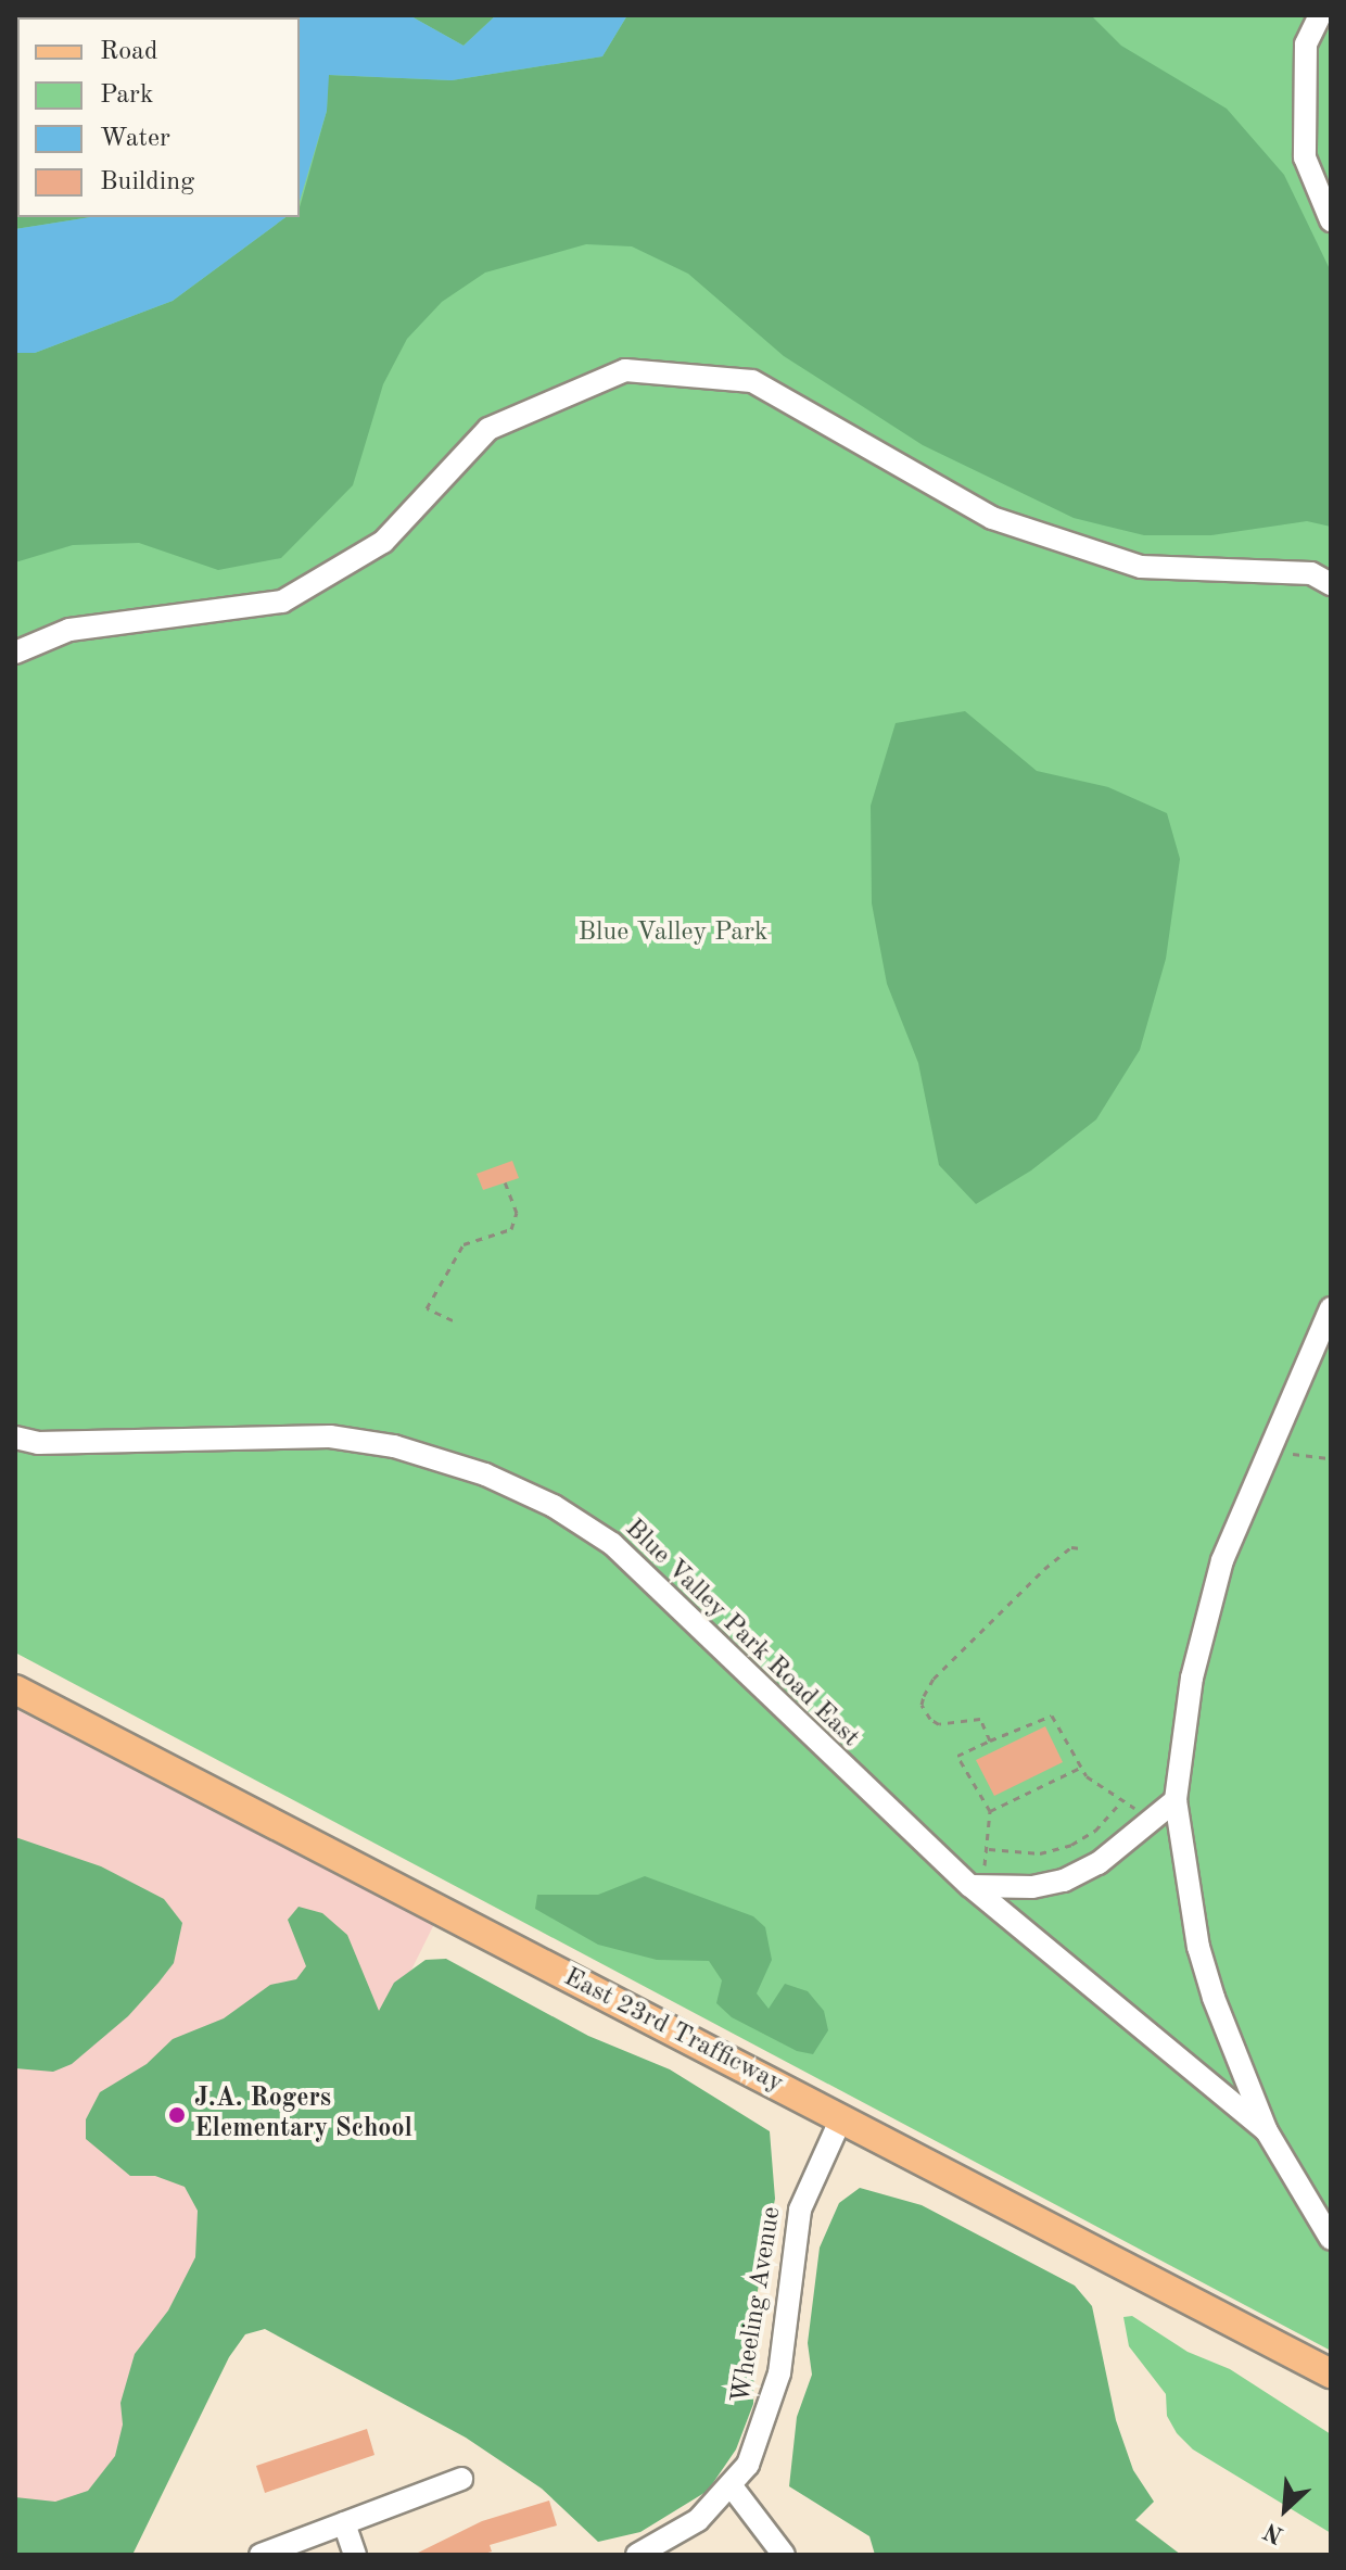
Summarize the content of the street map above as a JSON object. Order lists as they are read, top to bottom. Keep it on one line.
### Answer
{"streets":{"main road":["East 23rd Trafficway"],"street":["Blue Valley Park Road East","Wheeling Avenue"]},"crossings":[["East 23rd Trafficway","Wheeling Avenue"]],"parks":["Blue Valley Park"],"places":["J.A. Rogers Elementary School"],"legend":["Road","Park","Water","Building"],"north":"bottom left"}
